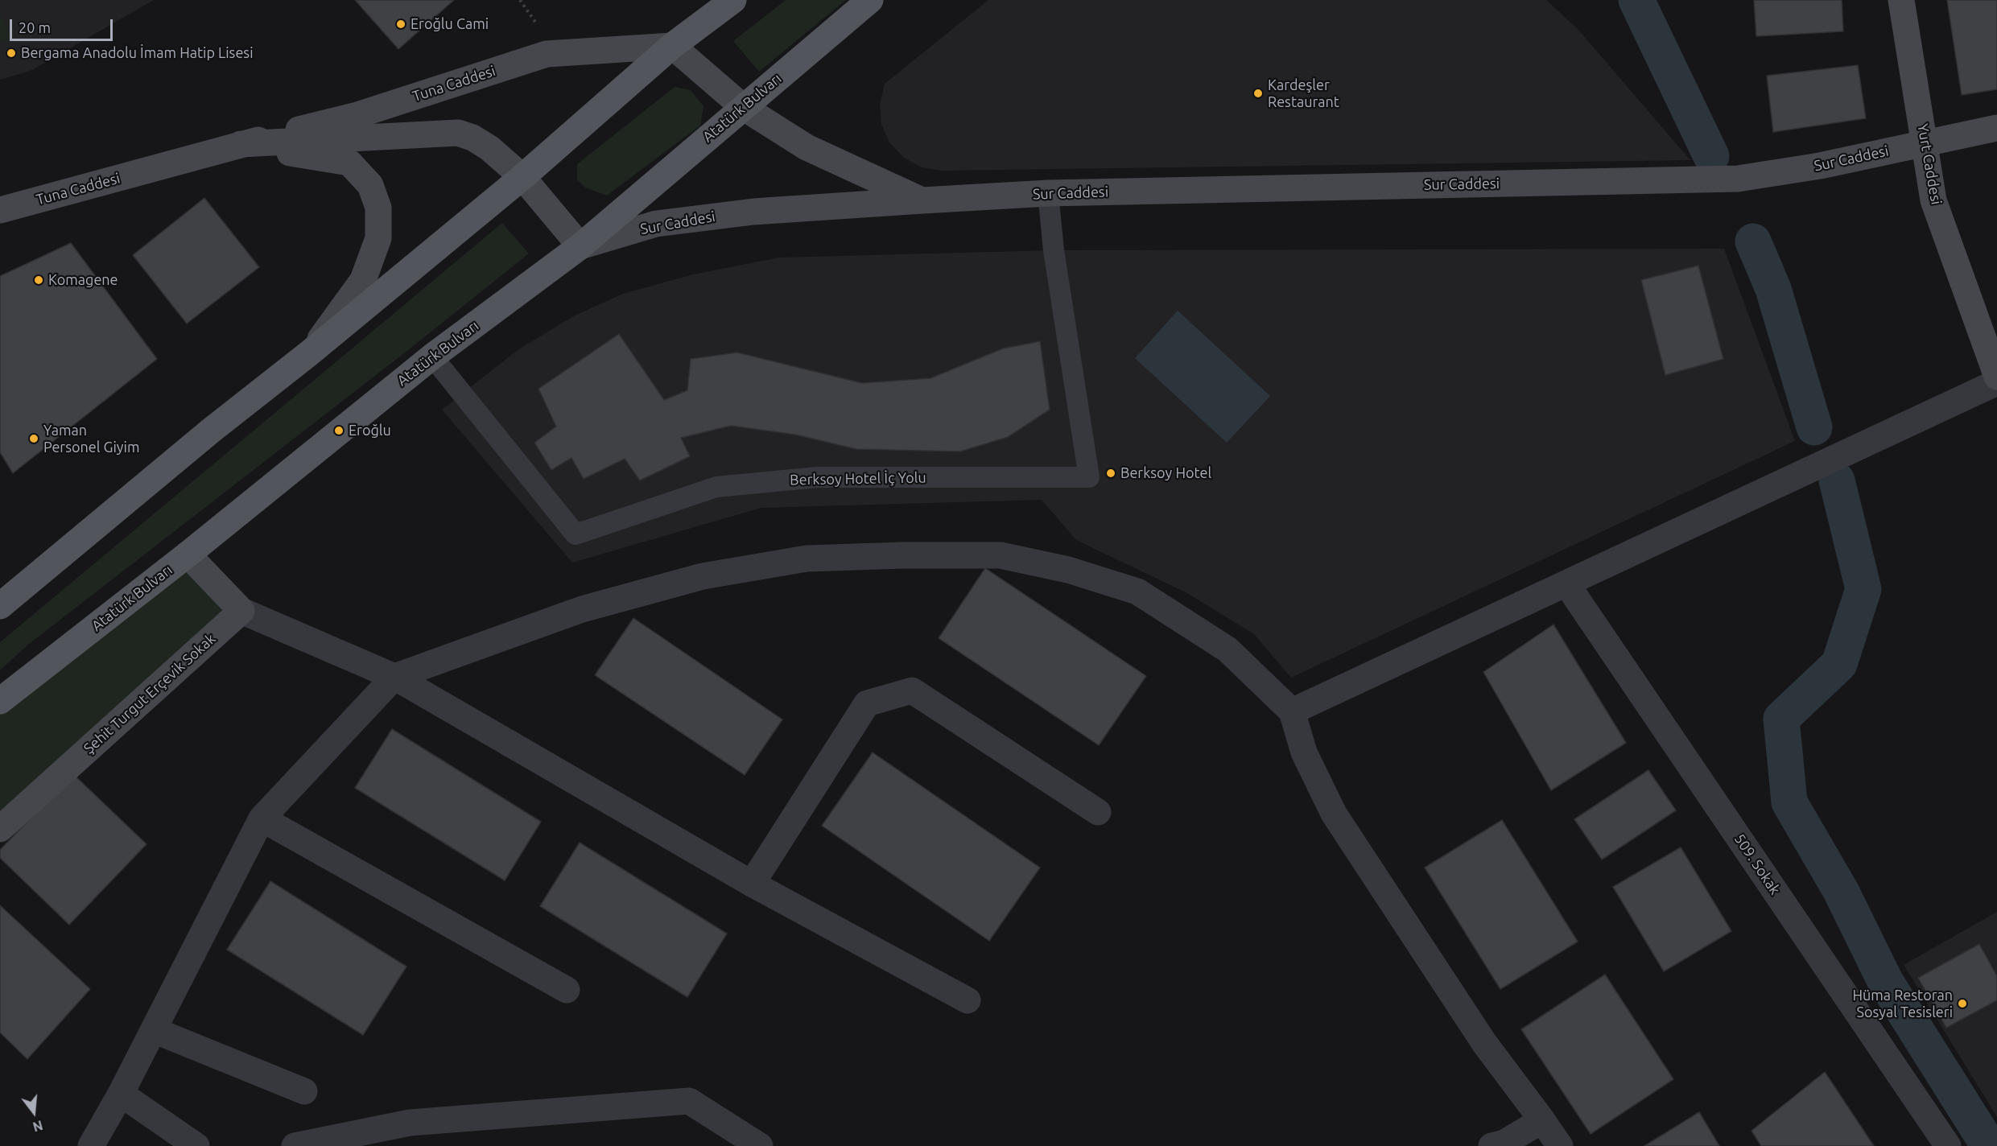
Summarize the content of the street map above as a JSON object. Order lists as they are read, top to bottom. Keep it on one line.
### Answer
{"streets":{"main road":["Tuna Caddesi","Atatürk Bulvarı","Sur Caddesi","Yurt Caddesi","Şehit Turgut Erçevik Sokak"],"street":["509. Sokak"],"lane":["Berksoy Hotel İç Yolu"]},"crossings":[["Tuna Caddesi","Atatürk Bulvarı"],["Tuna Caddesi","Sur Caddesi"],["Atatürk Bulvarı","Sur Caddesi"],["Atatürk Bulvarı","Berksoy Hotel İç Yolu"],["Sur Caddesi","Yurt Caddesi"],["Sur Caddesi","Berksoy Hotel İç Yolu"]],"places":["Eroğlu Cami","Bergama Anadolu İmam Hatip Lisesi","Kardeşler Restaurant","Komagene","Eroğlu","Yaman Personel Giyim","Berksoy Hotel","Hüma Restoran Sosyal Tesisleri"],"scale_bar":"20 m","north":"bottom"}
